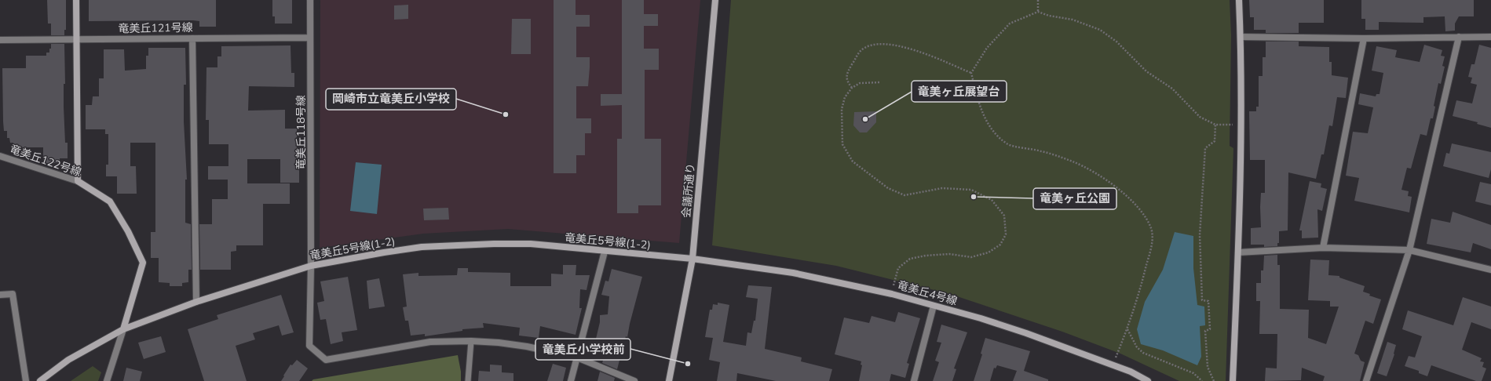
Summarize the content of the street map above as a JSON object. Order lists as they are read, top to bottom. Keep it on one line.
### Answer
{"streets":{"street":["竜美丘121号線","竜美丘118号線","竜美丘122号線","会議所通り","竜美丘5号線(1-2)","竜美丘4号線"]},"crossings":[["竜美丘121号線","竜美丘118号線"],["竜美丘118号線","竜美丘5号線(1-2)"],["竜美丘122号線","竜美丘5号線(1-2)"],["会議所通り","竜美丘5号線(1-2)"],["会議所通り","竜美丘4号線"],["竜美丘5号線(1-2)","竜美丘4号線"]],"places":["岡崎市立竜美丘小学校","竜美ヶ丘展望台","竜美ヶ丘公園","竜美丘小学校前"]}
